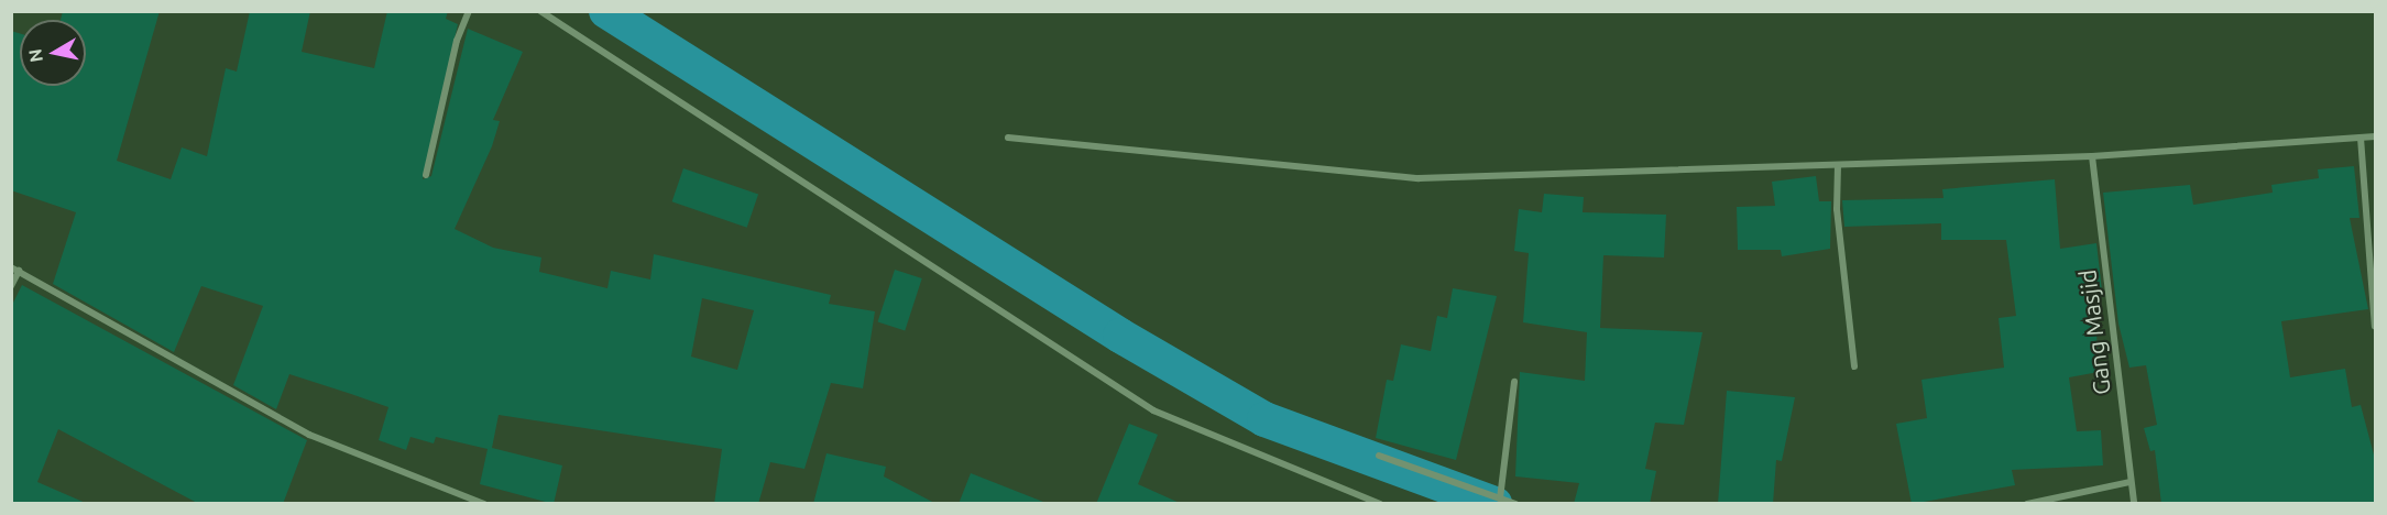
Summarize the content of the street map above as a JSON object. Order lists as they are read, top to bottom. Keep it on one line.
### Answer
{"streets":{"street":["Gang Masjid"]},"north":"left"}
